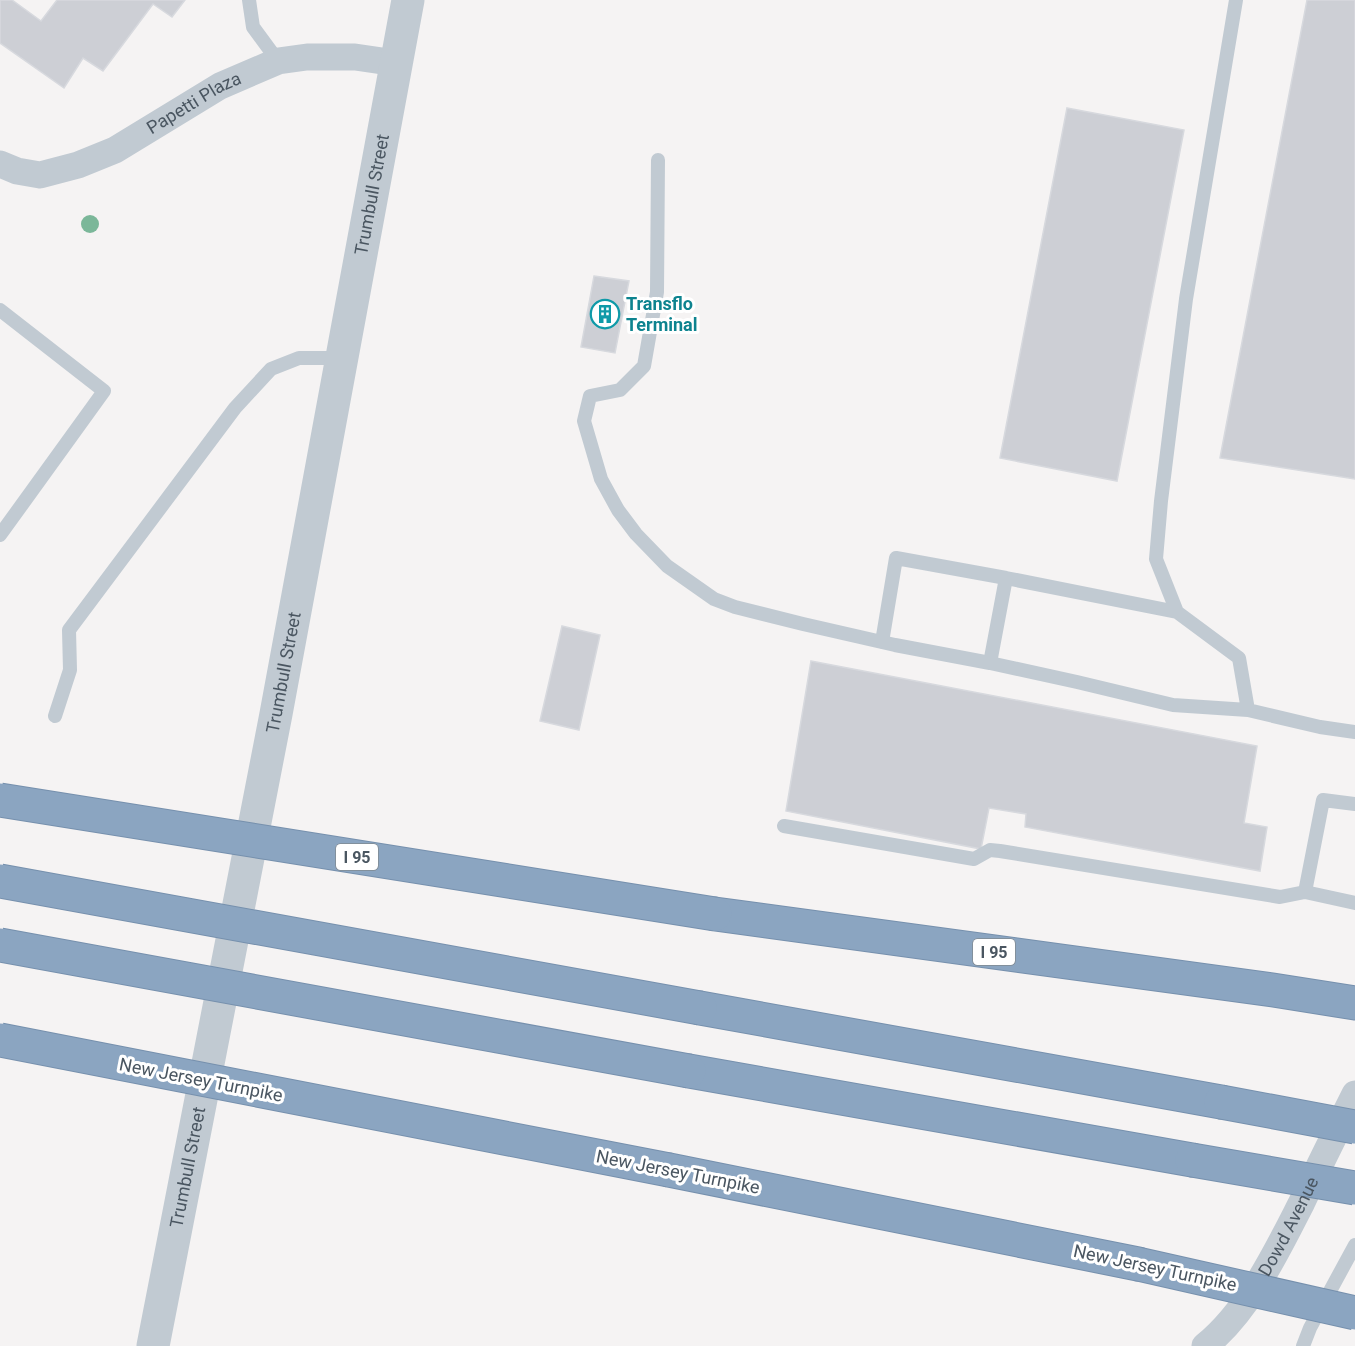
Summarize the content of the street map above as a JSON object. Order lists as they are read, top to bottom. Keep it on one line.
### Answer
{"streets":{"highway":["I 95","New Jersey Turnpike"],"street":["Papetti Plaza","Trumbull Street","Dowd Avenue"]},"crossings":[["Papetti Plaza","Trumbull Street"]],"places":{"building":["Transflo Terminal"]}}
